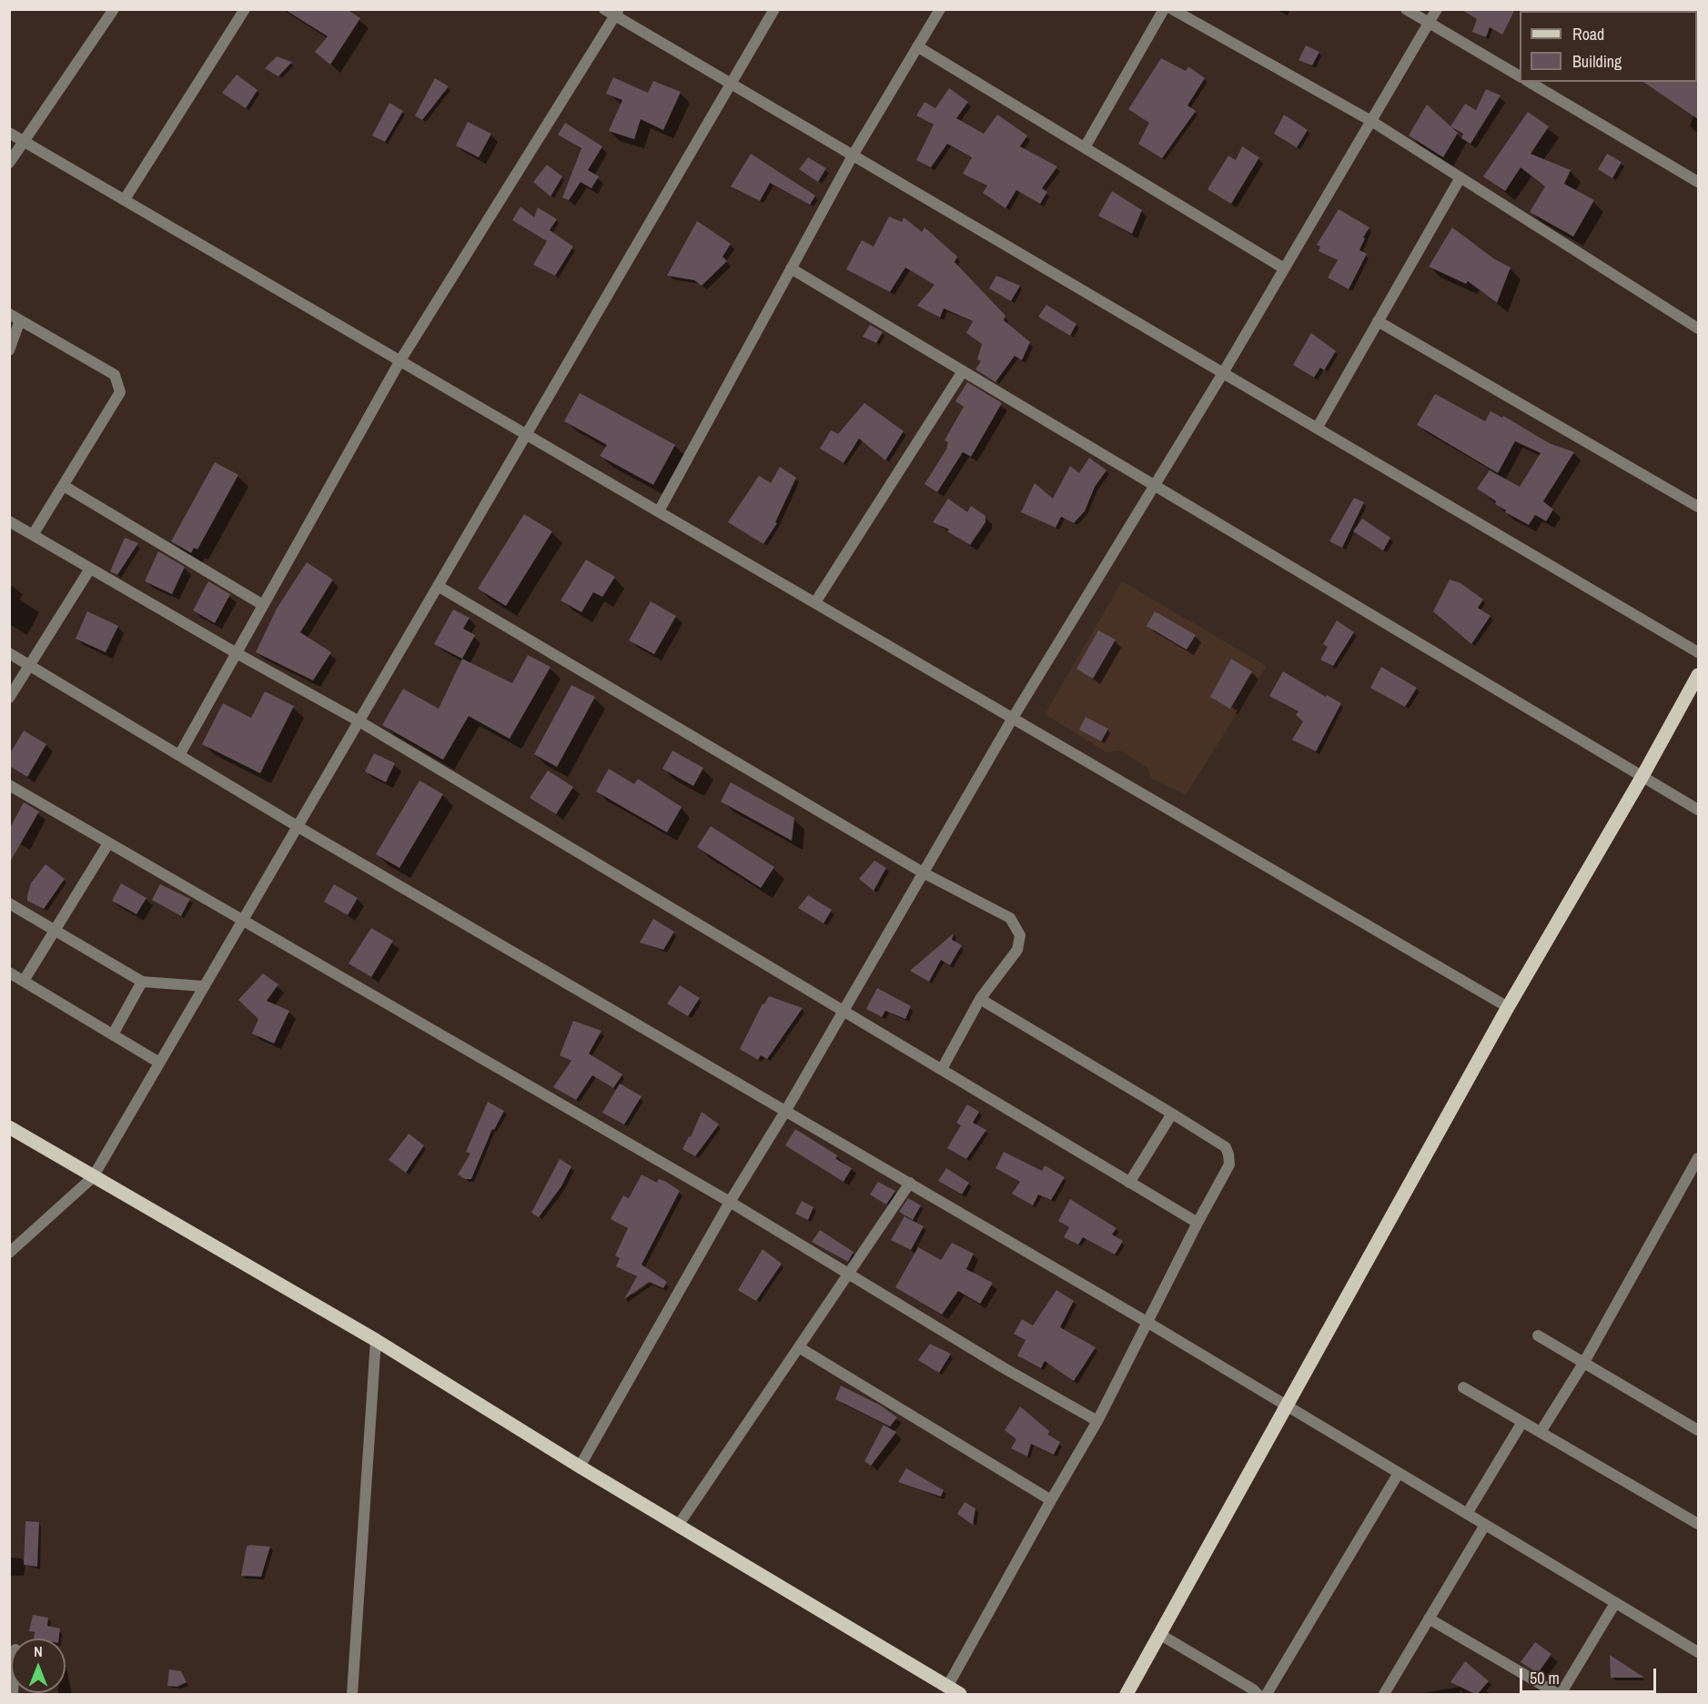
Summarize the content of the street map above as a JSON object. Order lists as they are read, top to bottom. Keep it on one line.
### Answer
{"legend":["Road","Building"],"scale_bar":"50 m","north":"top"}
